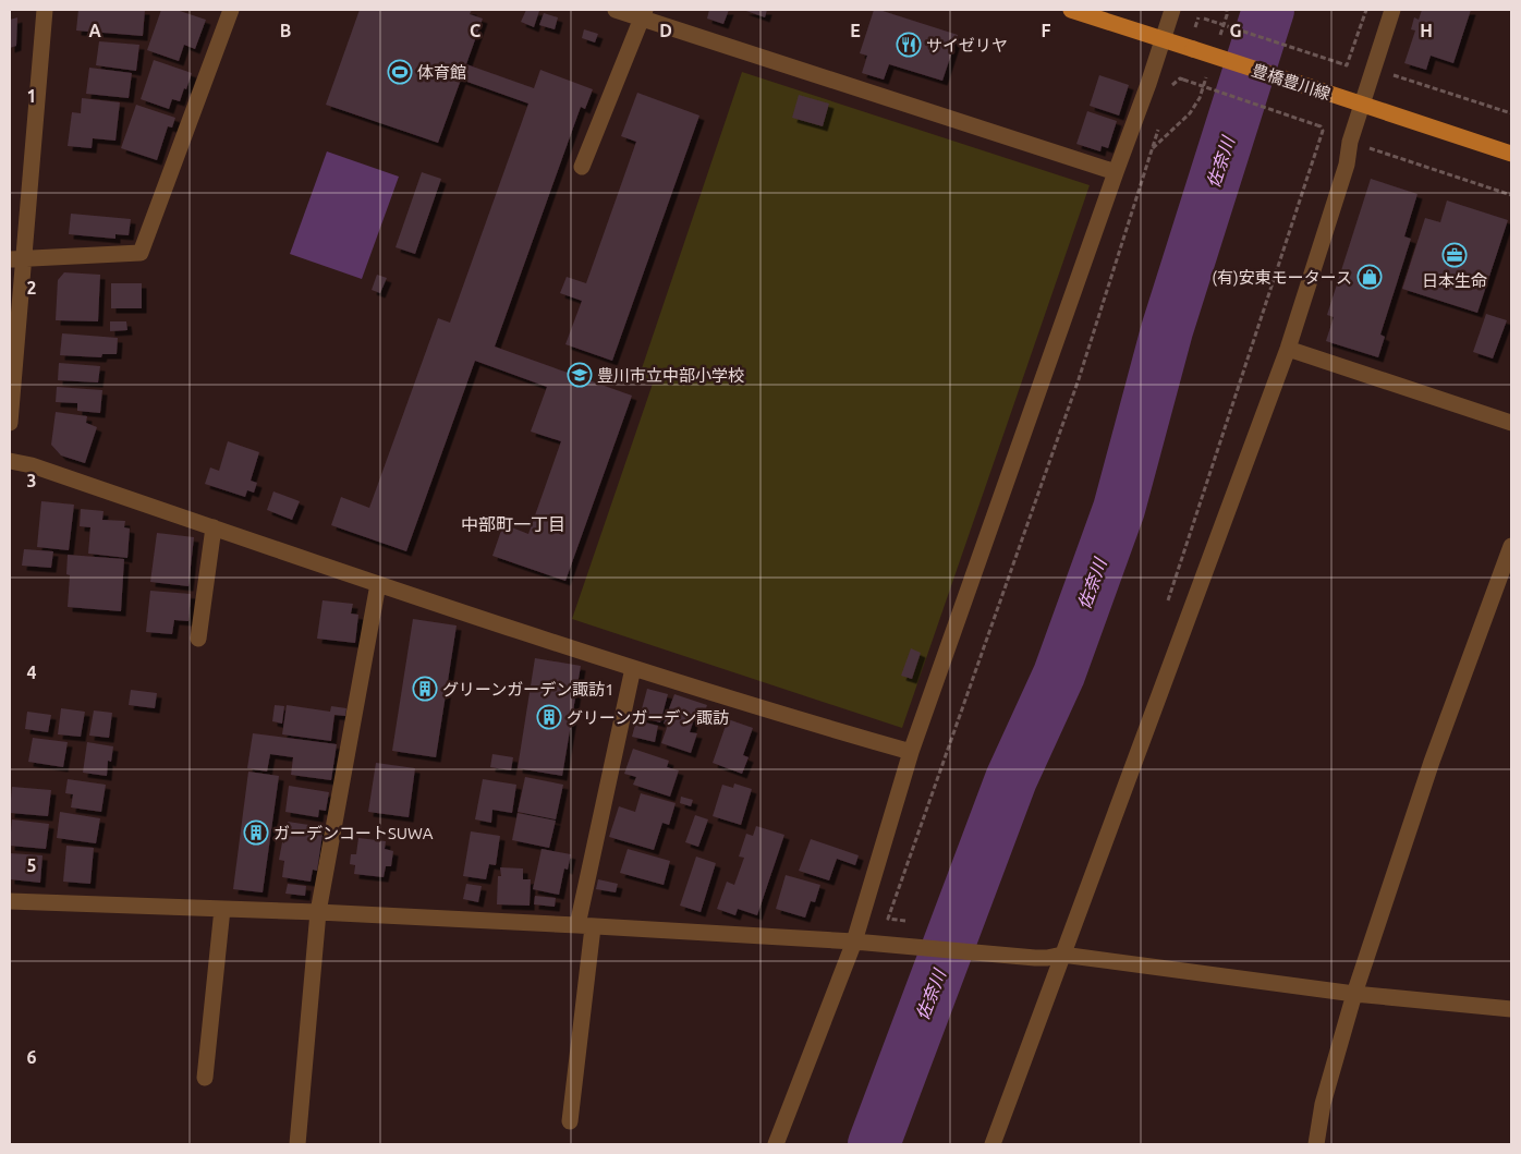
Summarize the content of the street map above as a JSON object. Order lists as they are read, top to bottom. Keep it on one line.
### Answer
{"streets":{"main road":["豊橋豊川線"]},"districts":["中部町一丁目"],"water":["佐奈川"],"places":{"restaurant":["サイゼリヤ"],"sports":["体育館"],"office":["日本生命"],"shop":["(有)安東モータース"],"school or university":["豊川市立中部小学校"],"building":["グリーンガーデン諏訪1","グリーンガーデン諏訪","ガーデンコートSUWA"]},"grid":{"columns":["A","B","C","D","E","F","G","H"],"rows":["1","2","3","4","5","6"]}}
